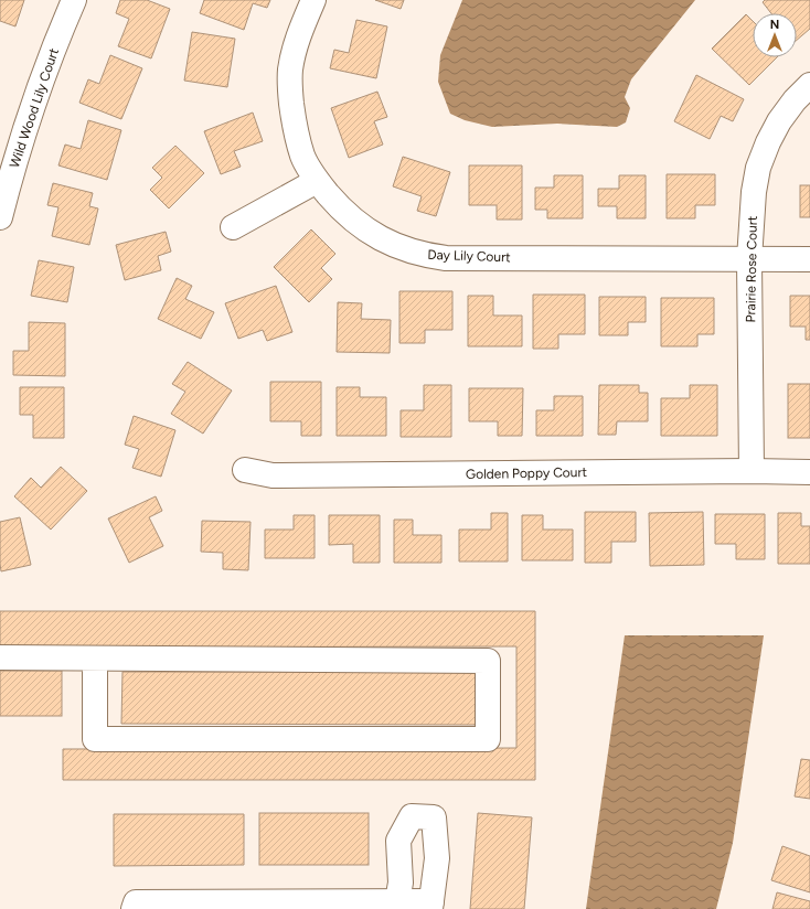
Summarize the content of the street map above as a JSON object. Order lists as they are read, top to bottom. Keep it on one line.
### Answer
{"streets":{"street":["Wild Wood Lily Court","Day Lily Court","Prairie Rose Court","Golden Poppy Court"]},"crossings":[["Day Lily Court","Prairie Rose Court"],["Prairie Rose Court","Golden Poppy Court"]],"north":"top"}
